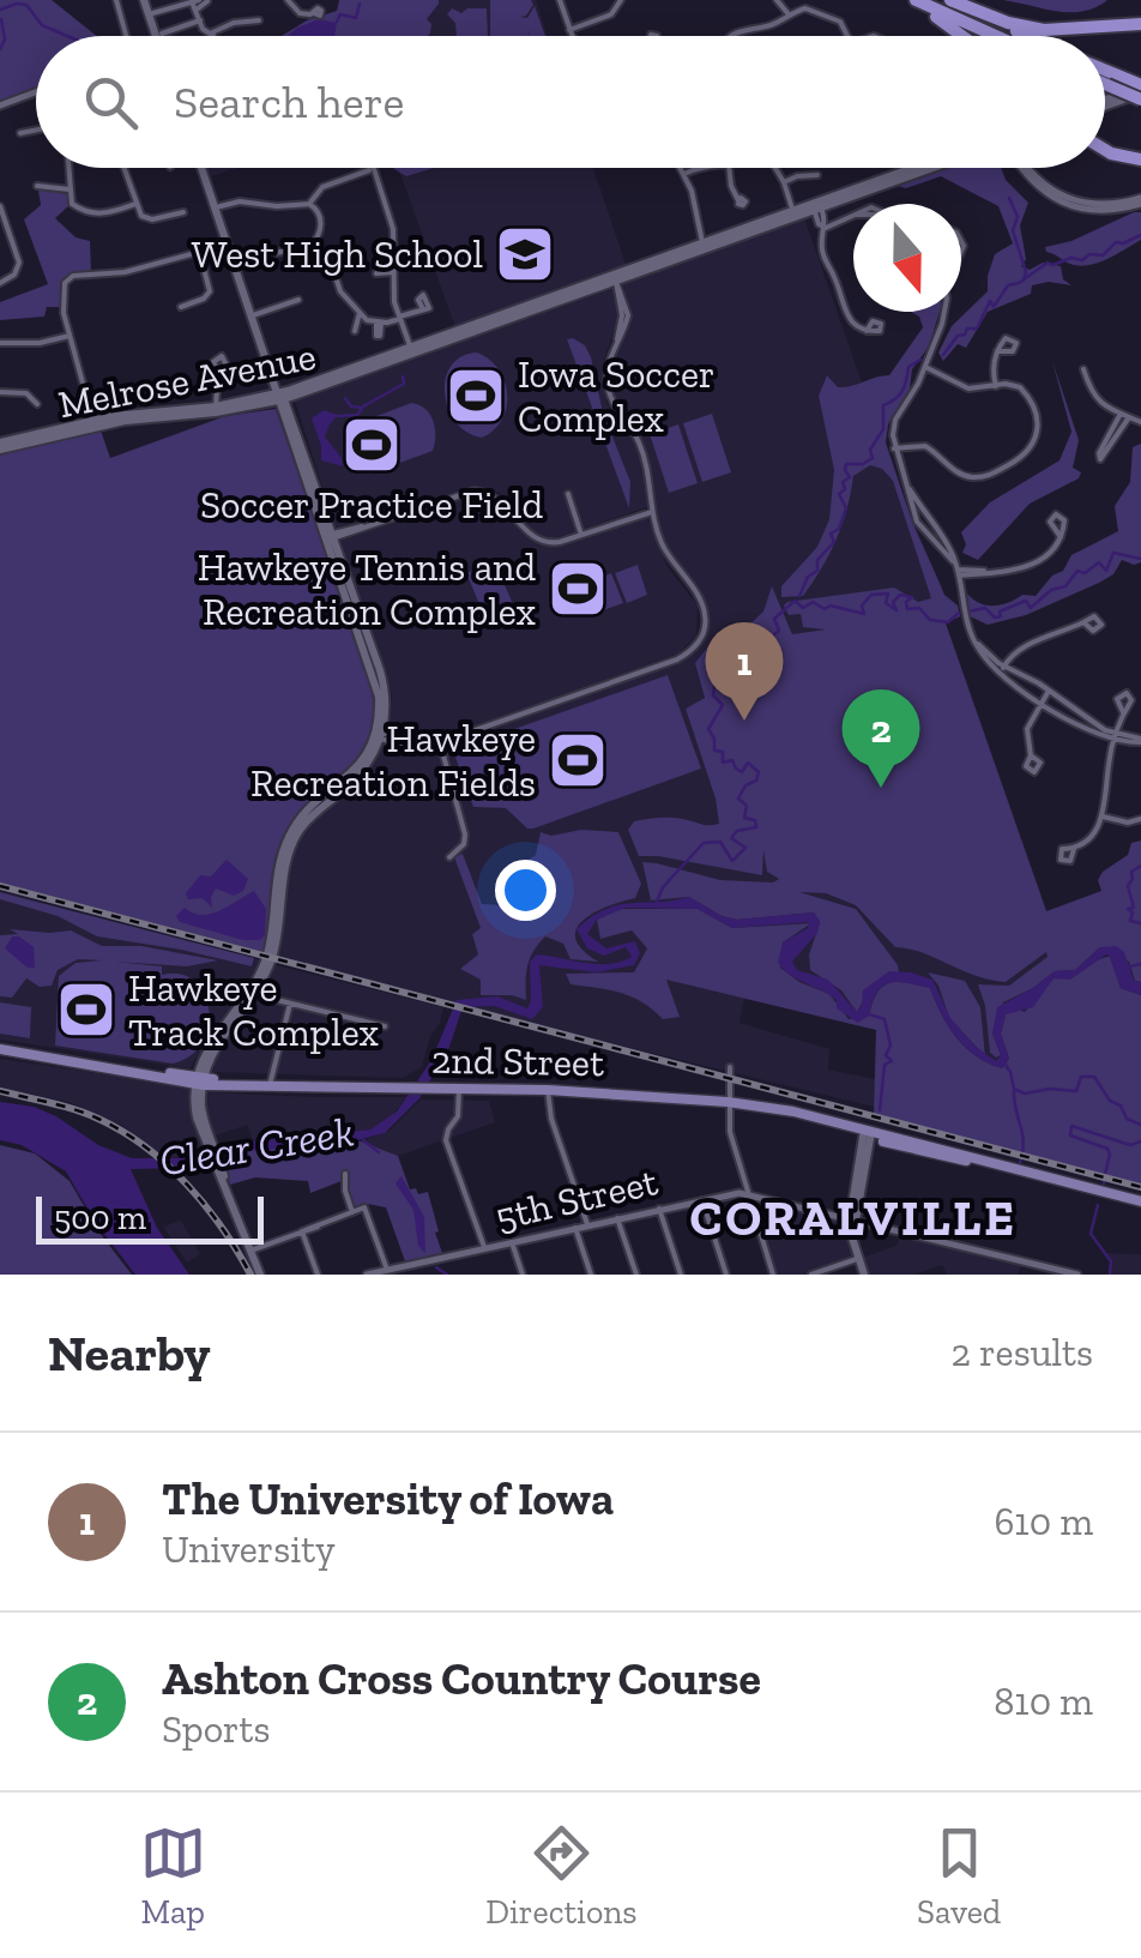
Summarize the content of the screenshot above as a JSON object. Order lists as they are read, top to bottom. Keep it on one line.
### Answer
{"streets":{"main road":["Melrose Avenue","2nd Street"],"street":["5th Street"]},"districts":["CORALVILLE"],"water":["Clear Creek"],"places":{"school or university":["West High School"],"sports":["Iowa Soccer Complex","Soccer Practice Field","Hawkeye Tennis and Recreation Complex","Hawkeye Recreation Fields","Hawkeye Track Complex"]},"scale_bar":"500 m","north":"bottom","page":{"search":"Search here","pins":["1","2"],"scale":"500 m","heading":["Nearby","2 results"],"list":[{"mark":"1","name":"The University of Iowa","note":"University","value":"610 m"},{"mark":"2","name":"Ashton Cross Country Course","note":"Sports","value":"810 m"}],"nav":["Map","Directions","Saved"]}}
